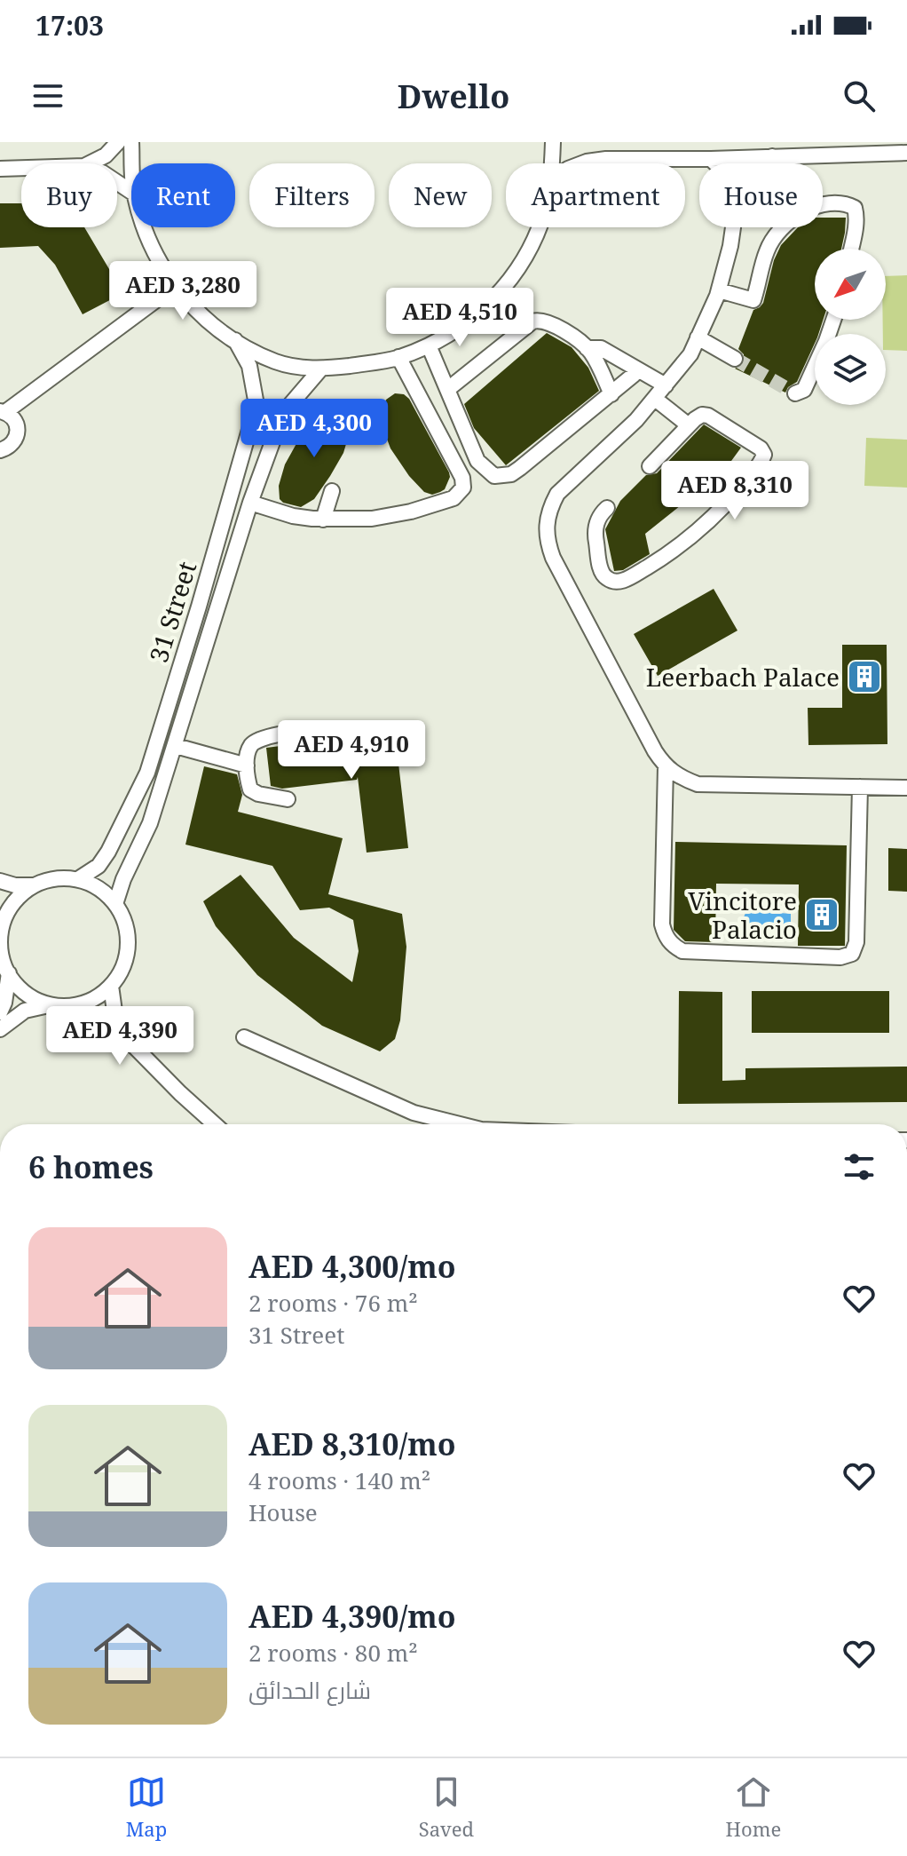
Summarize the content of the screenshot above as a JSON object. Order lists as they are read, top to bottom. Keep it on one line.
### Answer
{"streets":{"street":["31 Street"]},"places":{"building":["Leerbach Palace","Vincitore Palacio"]},"north":"bottom left","page":{"status":"17:03","header":"Dwello","chip":["Buy","Rent","Filters","New","Apartment","House"],"price":["AED 3,280","AED 4,510","AED 4,300","AED 8,310","AED 4,910","AED 4,390"],"heading":"6 homes","list":[{"name":"AED 4,300/mo","note":"2 rooms · 76 m² · 31 Street"},{"name":"AED 8,310/mo","note":"4 rooms · 140 m² · House"},{"name":"AED 4,390/mo","note":"2 rooms · 80 m² · شارع الحدائق"}],"tabs":["Map","Saved","Home"]}}
